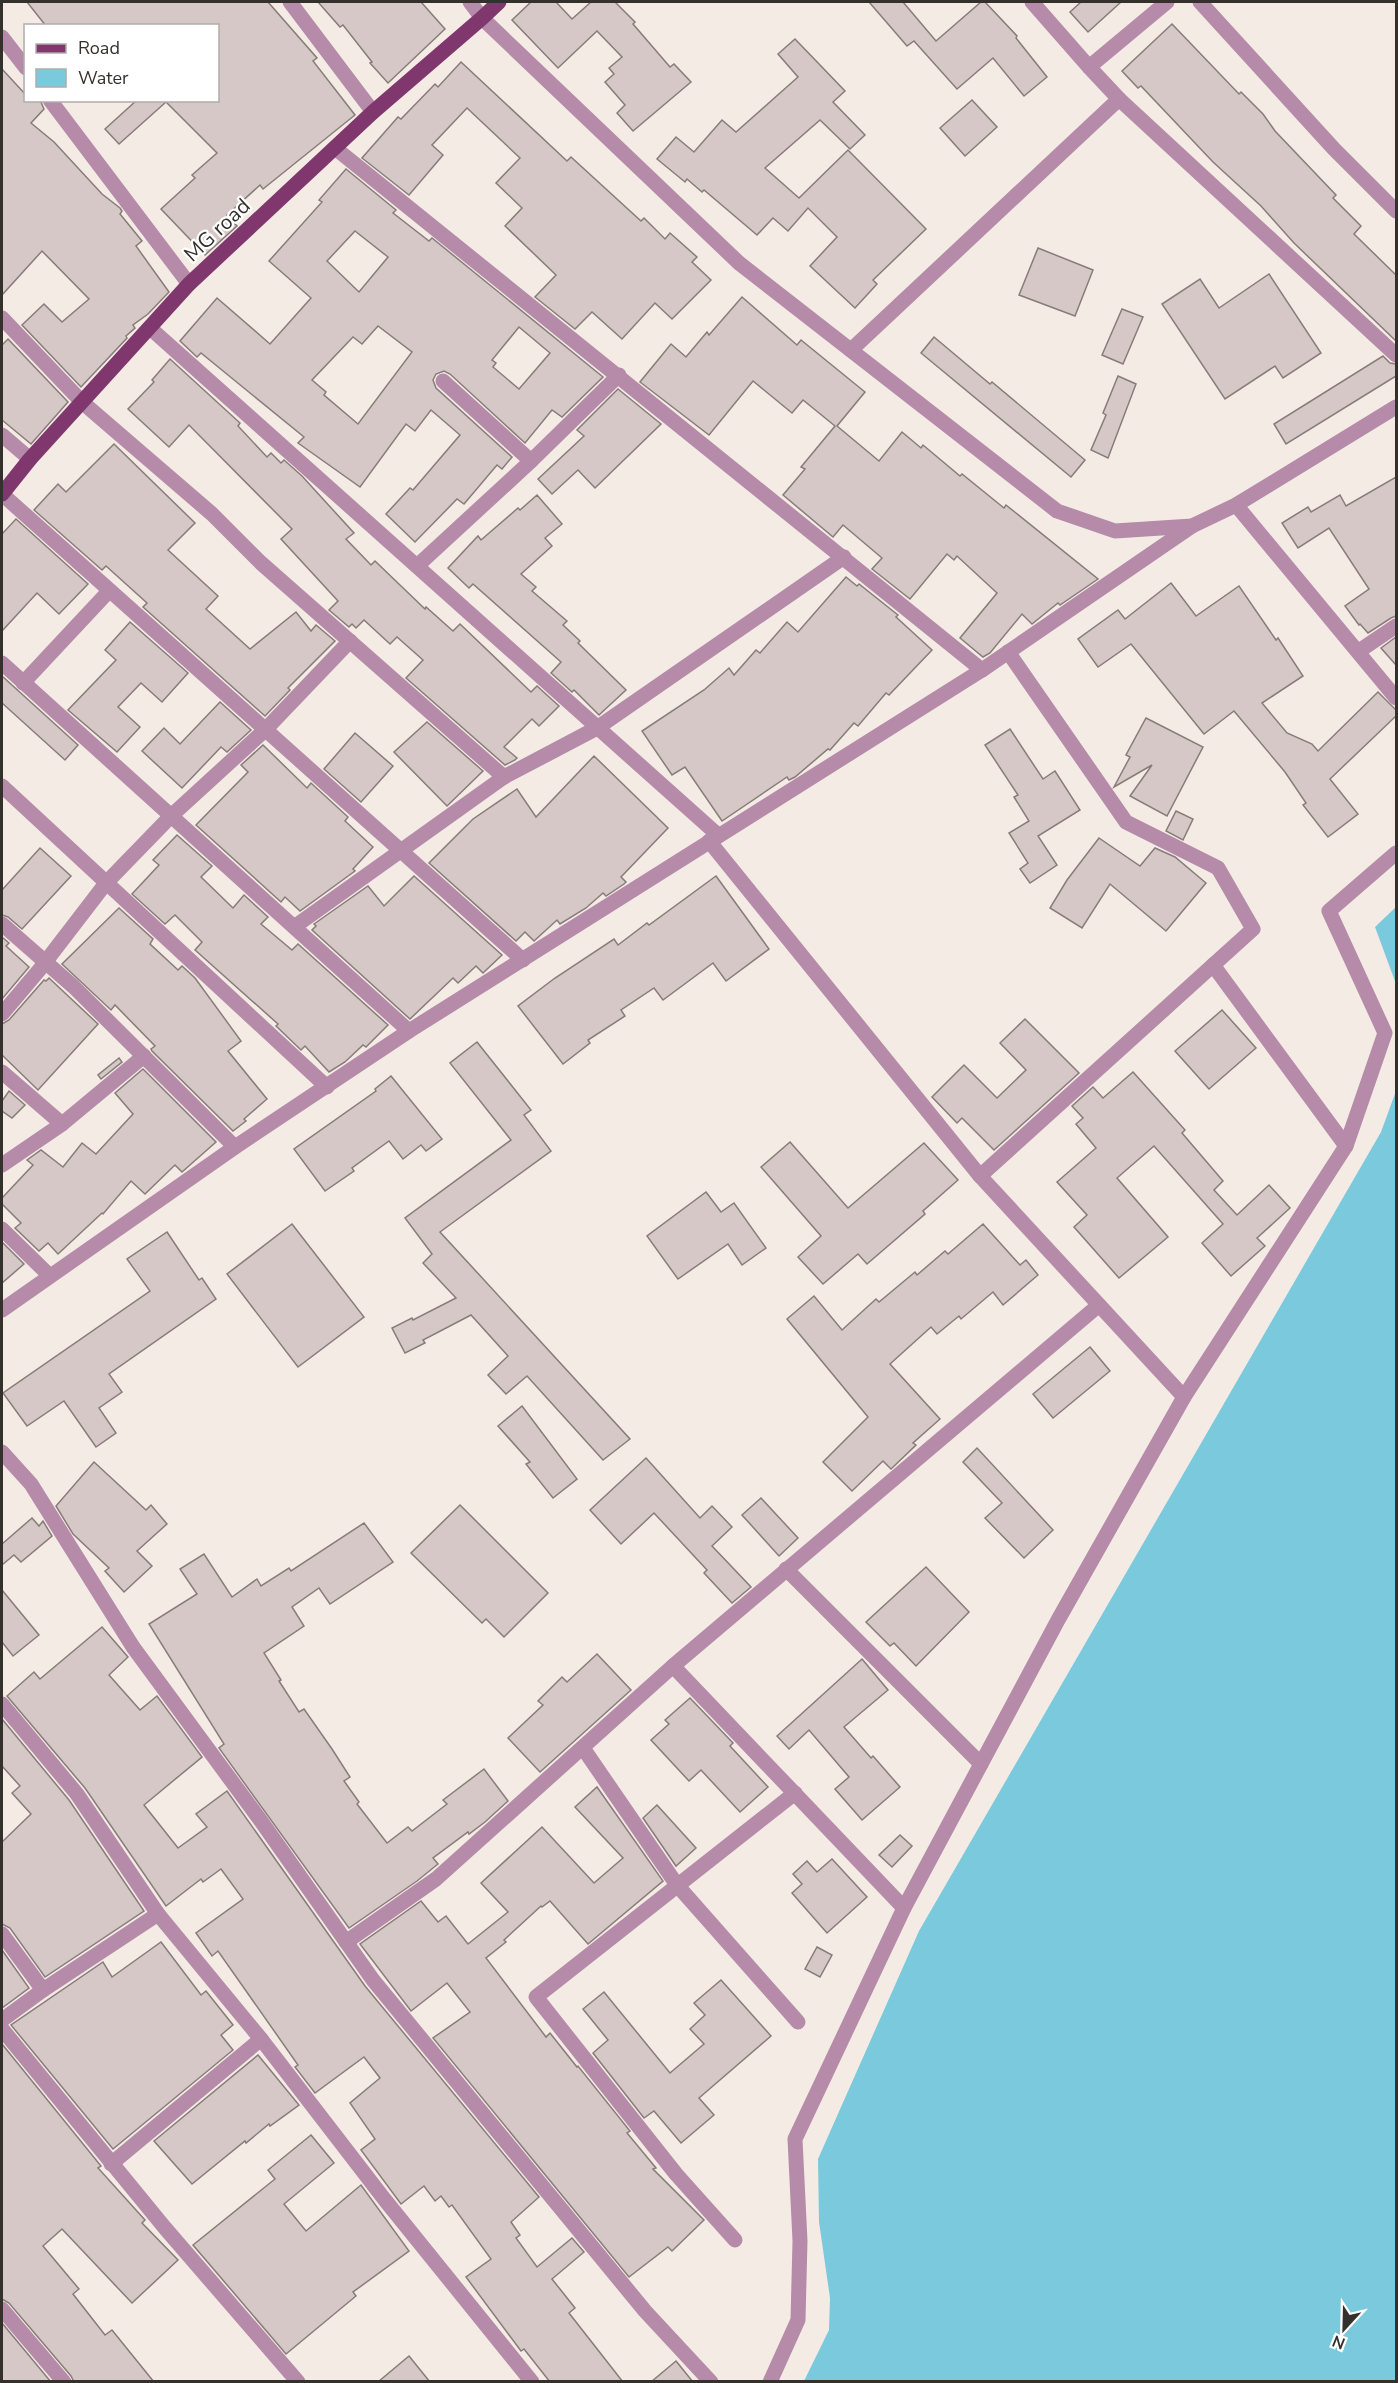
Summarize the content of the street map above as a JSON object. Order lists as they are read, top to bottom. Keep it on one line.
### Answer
{"streets":{"main road":["MG road"]},"legend":["Road","Water"],"north":"bottom"}
